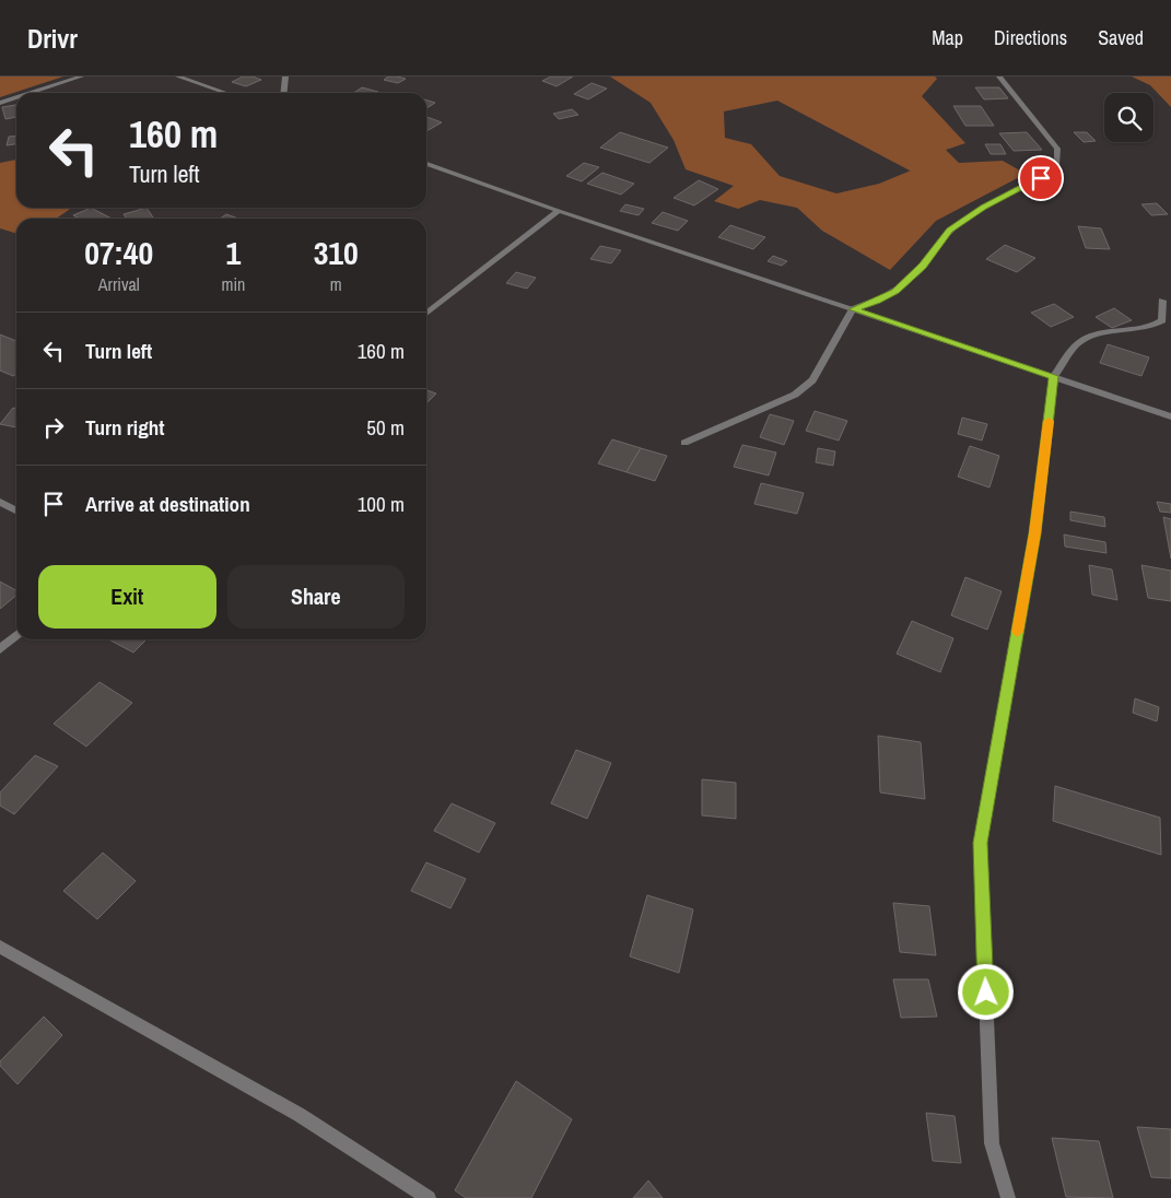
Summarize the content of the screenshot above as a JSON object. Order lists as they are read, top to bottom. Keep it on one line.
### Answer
{"page":{"header":"Drivr","nav":["Map","Directions","Saved"],"turn":["160 m","Turn left"],"eta":["07:40","Arrival","1","min","310","m"],"list":[{"name":"Turn left","value":"160 m"},{"name":"Turn right","value":"50 m"},{"name":"Arrive at destination","value":"100 m"}],"buttons":["Exit","Share"]}}
